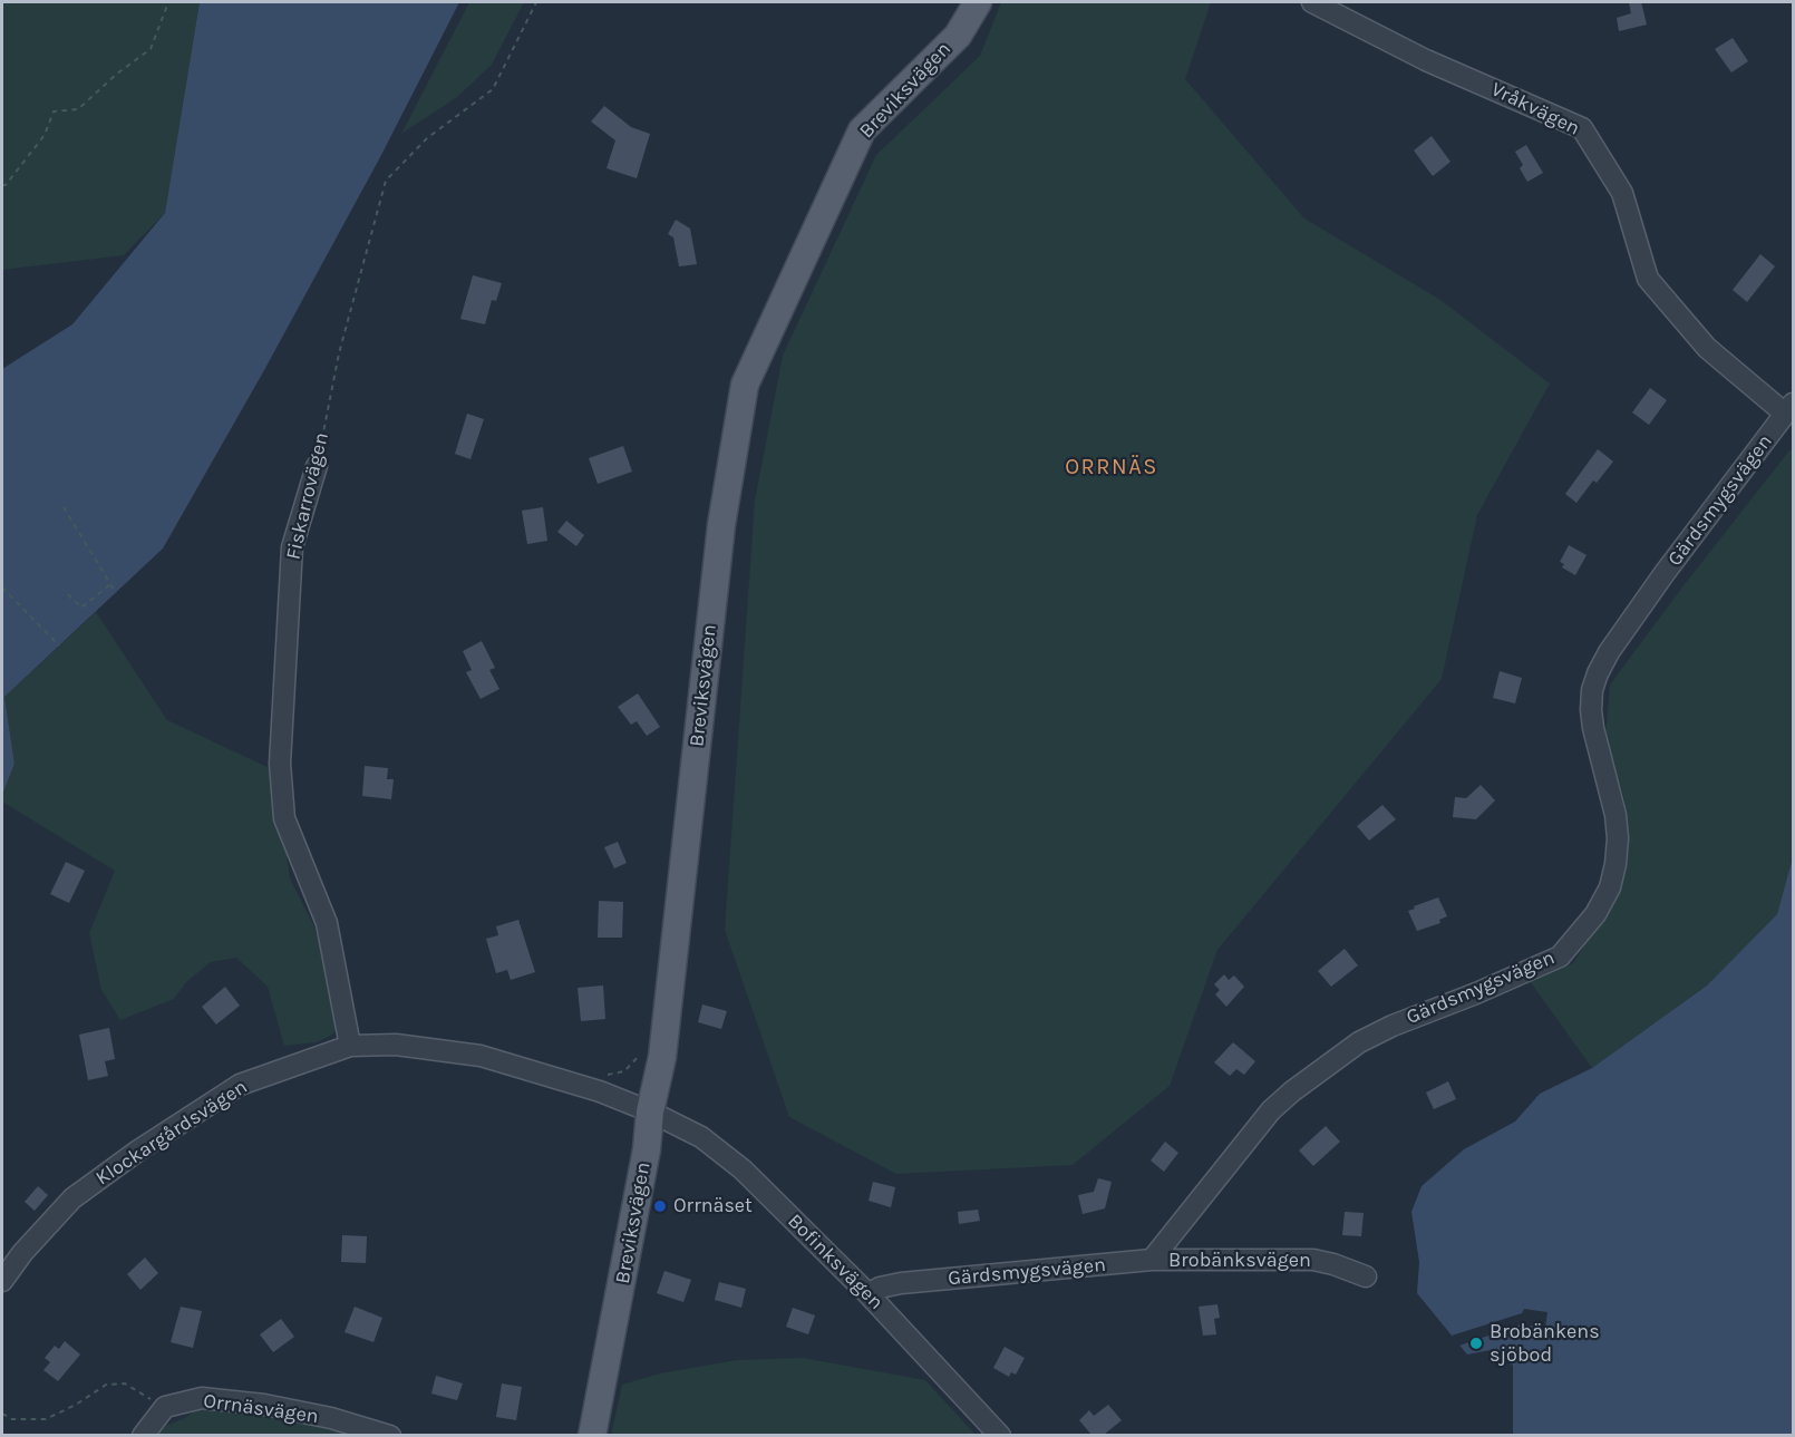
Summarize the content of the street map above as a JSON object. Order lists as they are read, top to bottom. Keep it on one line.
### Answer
{"streets":{"main road":["Breviksvägen"],"street":["Vråkvägen","Fiskarrovägen","Gärdsmygsvägen","Klockargårdsvägen","Brobänksvägen","Bofinksvägen","Orrnäsvägen"]},"crossings":[["Breviksvägen","Klockargårdsvägen"],["Breviksvägen","Bofinksvägen"],["Vråkvägen","Gärdsmygsvägen"],["Fiskarrovägen","Klockargårdsvägen"],["Gärdsmygsvägen","Brobänksvägen"],["Gärdsmygsvägen","Bofinksvägen"],["Klockargårdsvägen","Bofinksvägen"]],"districts":["ORRNÄS"],"places":["Orrnäset","Brobänkens sjöbod"]}
